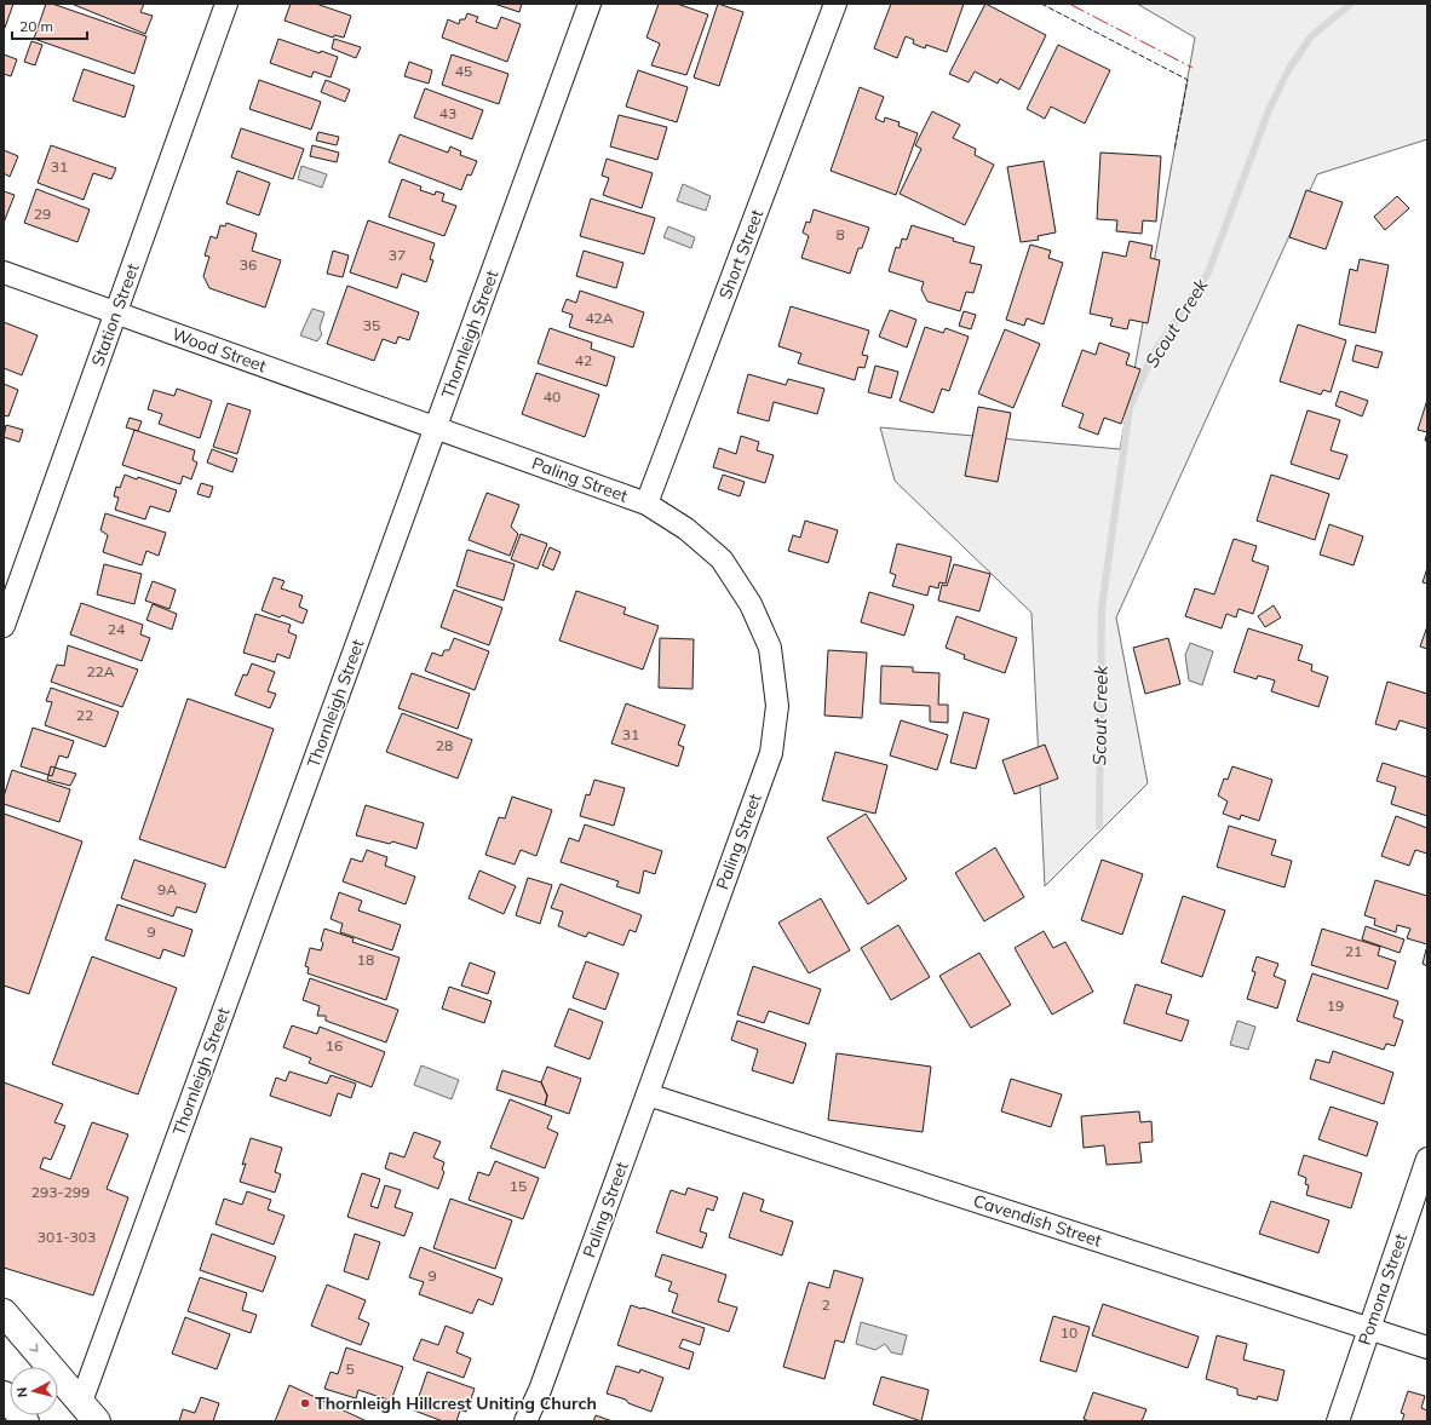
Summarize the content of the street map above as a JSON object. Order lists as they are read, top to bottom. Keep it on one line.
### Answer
{"streets":{"street":["Short Street","Station Street","Thornleigh Street","Wood Street","Paling Street","Cavendish Street","Pomona Street"]},"crossings":[["Short Street","Paling Street"],["Station Street","Wood Street"],["Thornleigh Street","Wood Street"],["Thornleigh Street","Paling Street"],["Wood Street","Paling Street"],["Paling Street","Cavendish Street"],["Cavendish Street","Pomona Street"]],"water":["Scout Creek"],"places":["Thornleigh Hillcrest Uniting Church"],"house_numbers":["45","43","31","29","8","37","36","42A","35","42","40","24","22A","22","31","28","9A","9","21","18","19","16","15","293-299","301-303","9","2","10","5"],"scale_bar":"20 m","north":"left"}
